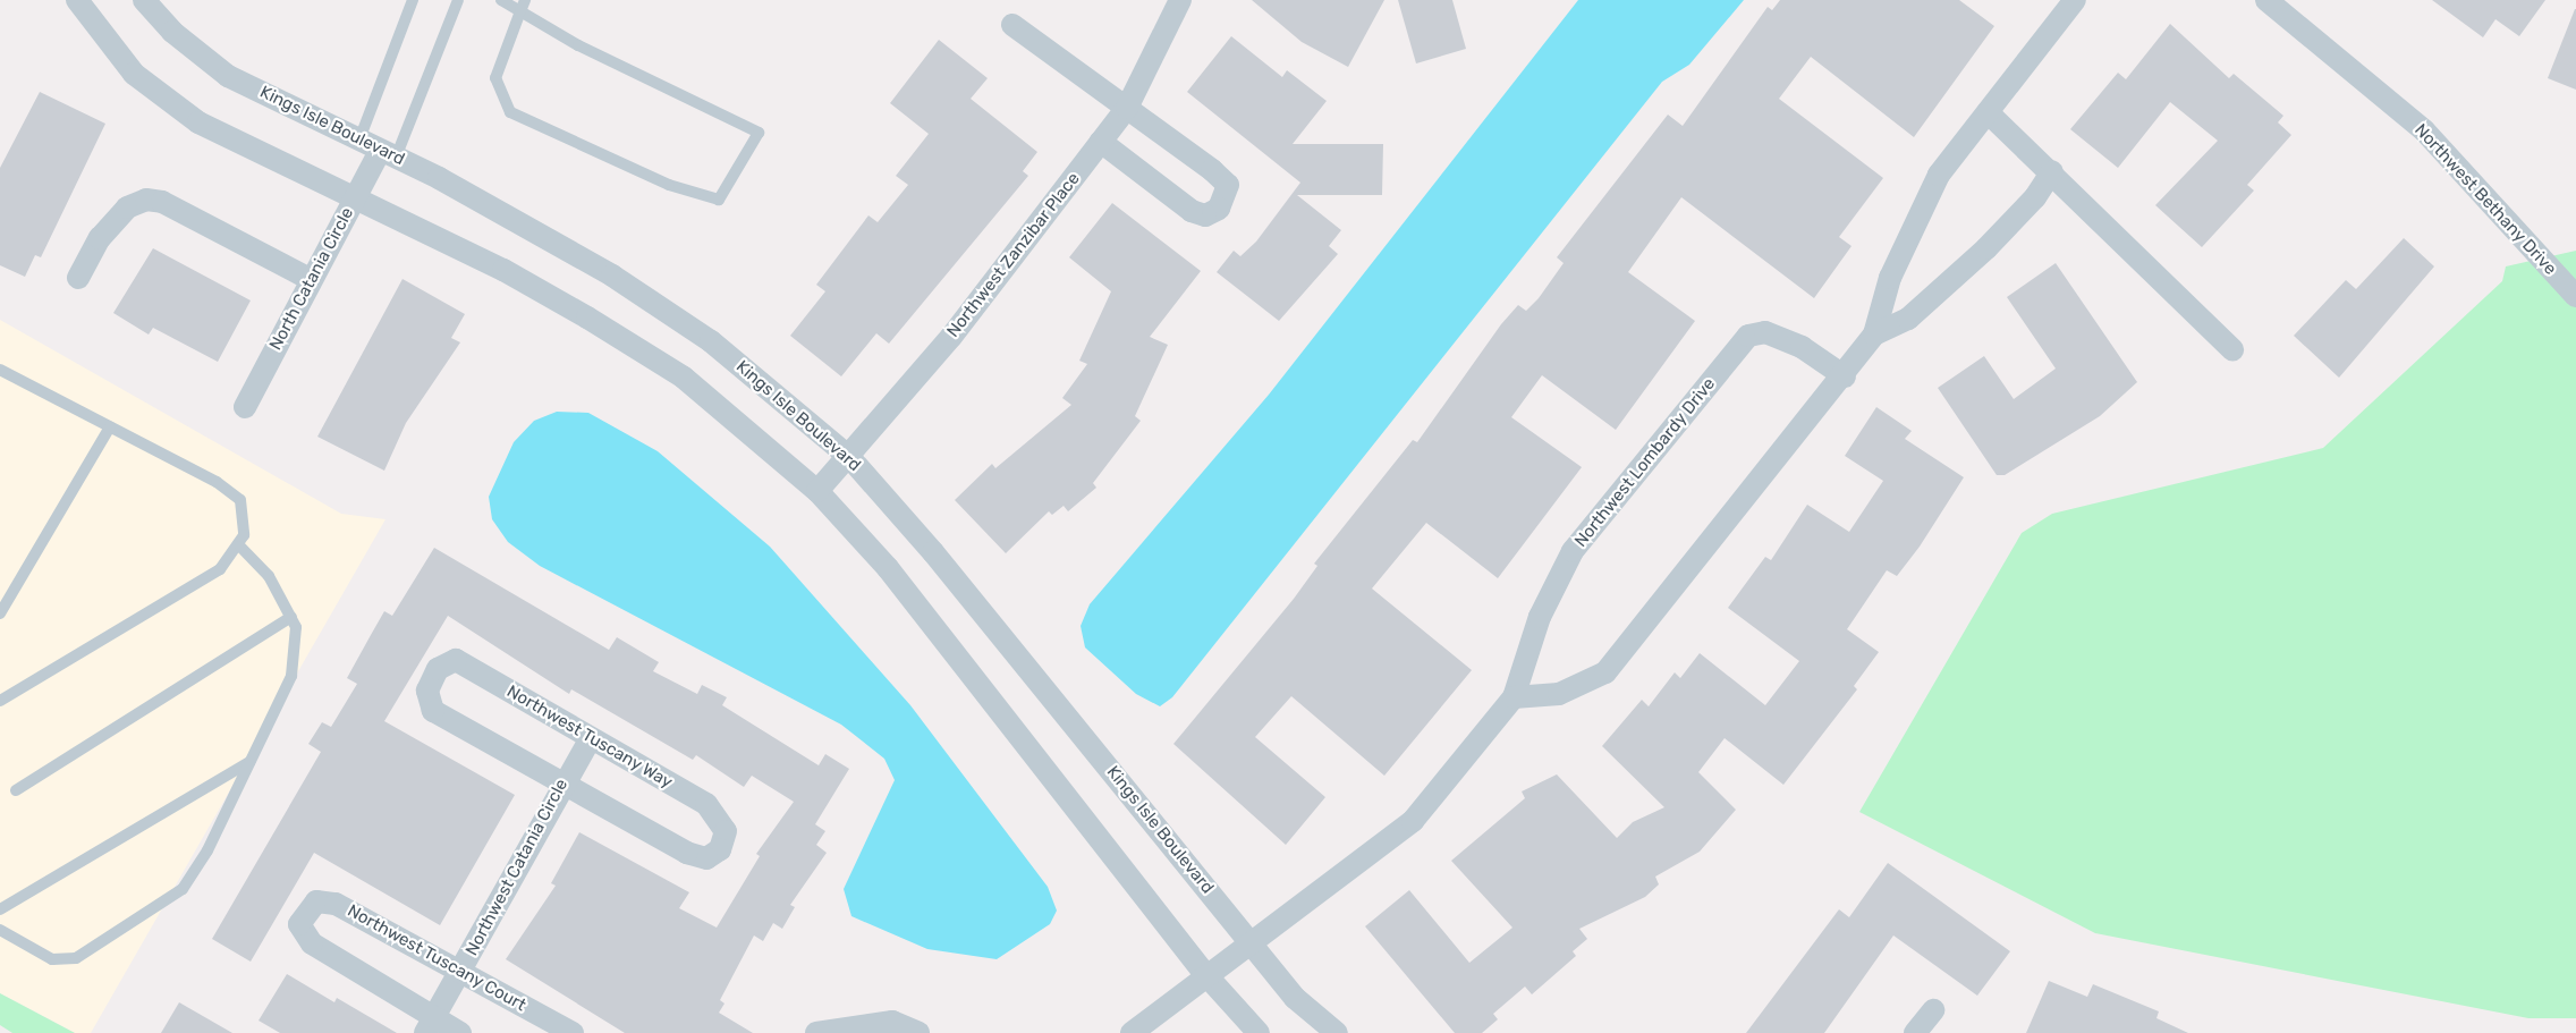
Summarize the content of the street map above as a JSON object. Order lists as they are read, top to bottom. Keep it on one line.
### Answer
{"streets":{"street":["Kings Isle Boulevard","Northwest Bethany Drive","Northwest Zanzibar Place","North Catania Circle","Northwest Lombardy Drive","Northwest Tuscany Way","Northwest Catania Circle","Northwest Tuscany Court"]},"crossings":[["Kings Isle Boulevard","Northwest Zanzibar Place"],["Kings Isle Boulevard","North Catania Circle"],["Kings Isle Boulevard","Northwest Lombardy Drive"],["Northwest Tuscany Way","Northwest Catania Circle"],["Northwest Catania Circle","Northwest Tuscany Court"]]}
